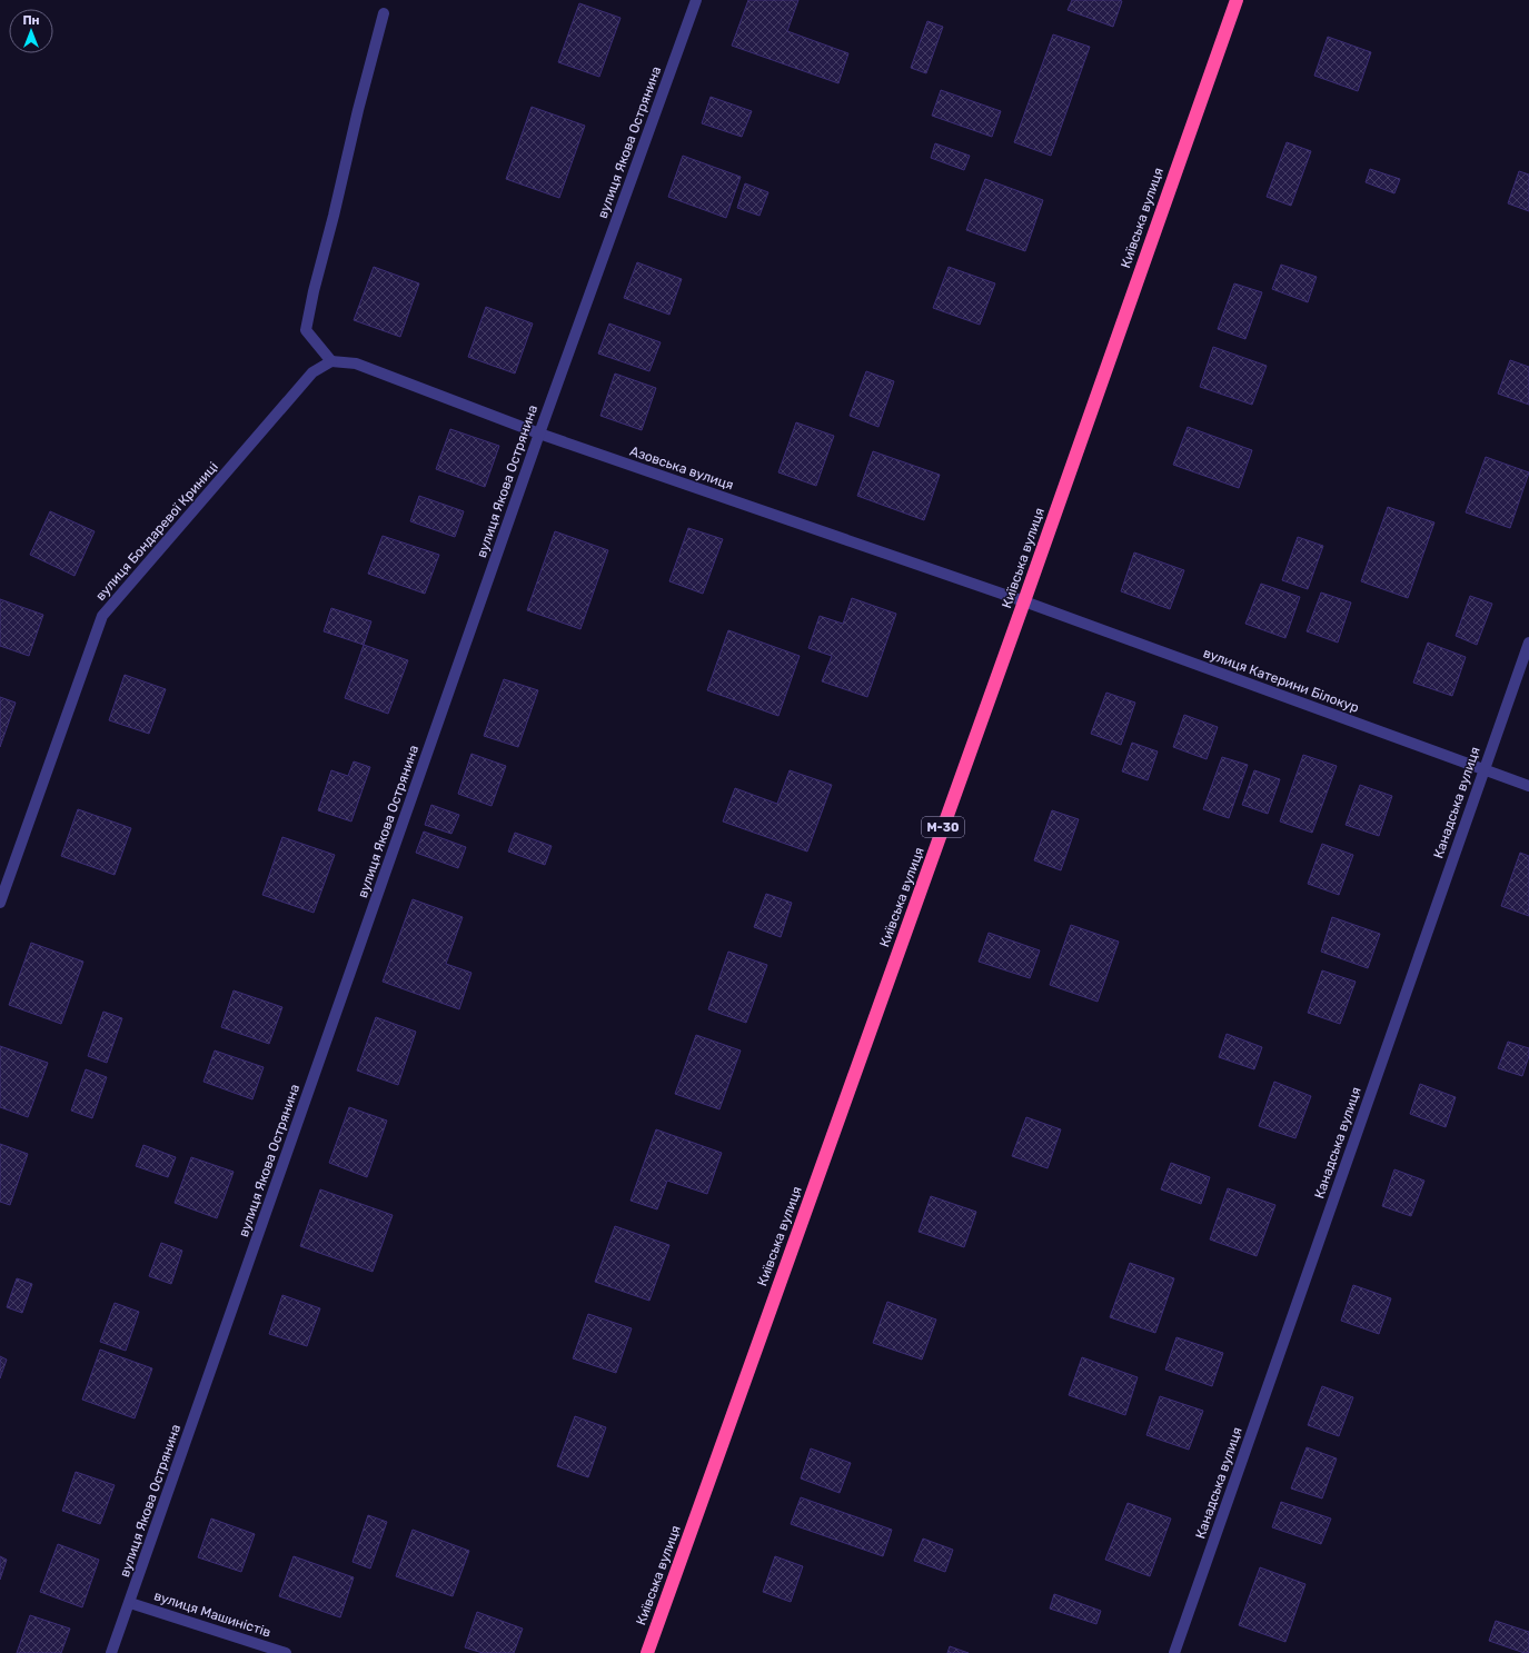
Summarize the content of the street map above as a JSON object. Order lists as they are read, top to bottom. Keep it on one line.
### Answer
{"streets":{"highway":["Київська вулиця","М-30"],"street":["вулиця Якова Острянина","Азовська вулиця","вулиця Бондаревої Криниці","вулиця Катерини Білокур","Канадська вулиця","вулиця Машиністів"]},"crossings":[["вулиця Якова Острянина","Азовська вулиця"],["вулиця Якова Острянина","вулиця Машиністів"],["Київська вулиця","Азовська вулиця"],["Київська вулиця","вулиця Катерини Білокур"],["Азовська вулиця","вулиця Бондаревої Криниці"],["Азовська вулиця","вулиця Катерини Білокур"],["вулиця Катерини Білокур","Канадська вулиця"]],"north":"top"}
